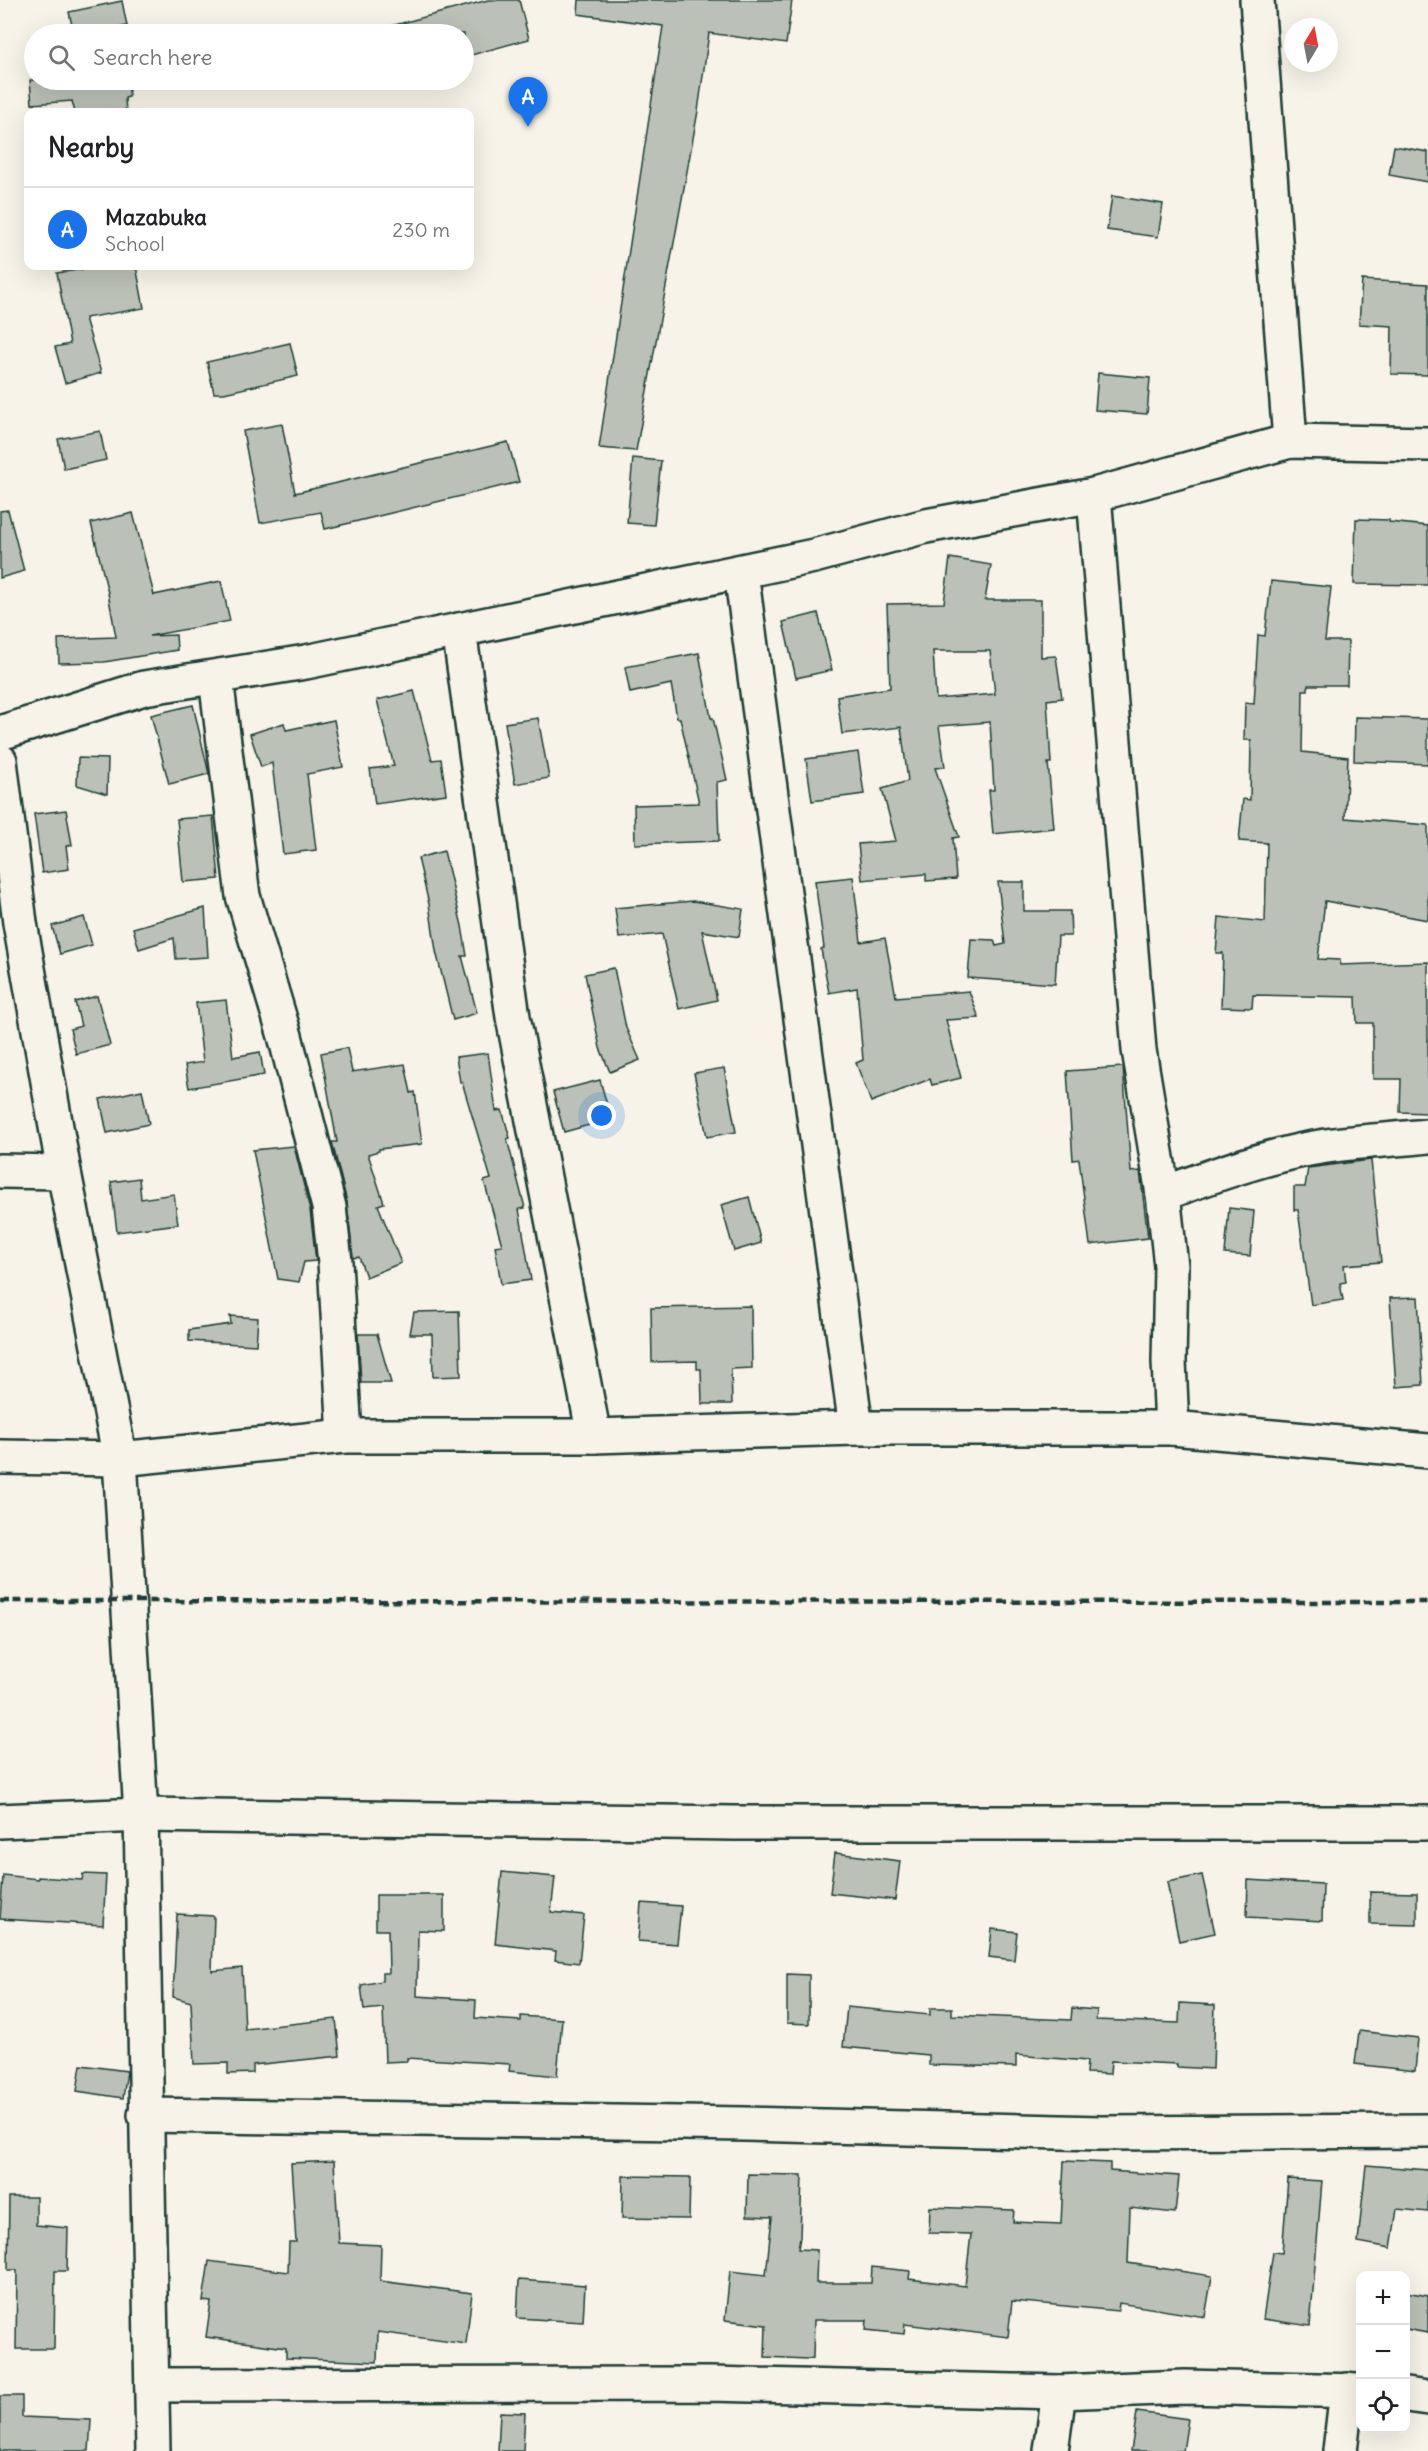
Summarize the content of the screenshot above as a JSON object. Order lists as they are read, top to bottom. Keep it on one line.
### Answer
{"north":"top","page":{"search":"Search here","pins":"A","heading":"Nearby","list":[{"mark":"A","name":"Mazabuka","note":"School","value":"230 m"}],"map_buttons":["+","−"]}}
